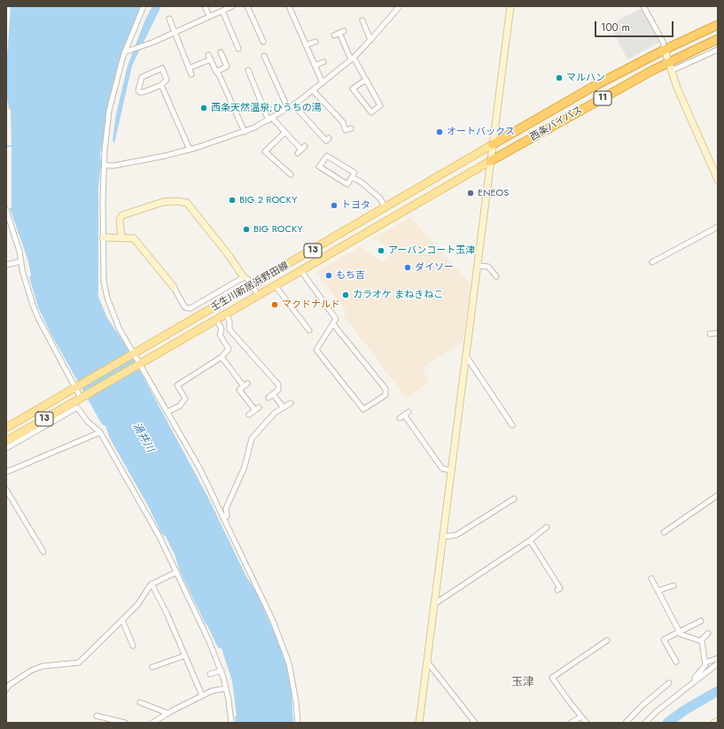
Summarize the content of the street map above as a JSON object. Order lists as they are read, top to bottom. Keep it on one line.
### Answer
{"streets":{"highway":["11","西条バイパス"],"main road":["13","壬生川新居浜野田線"]},"crossings":[["西条バイパス","壬生川新居浜野田線"]],"districts":["玉津"],"water":["渦井川"],"places":["マルハン","西条天然温泉;ひうちの湯","オートバックス","ENEOS","BIG 2 ROCKY","トヨタ","BIG ROCKY","アーバンコート玉津","ダイソー","もち吉","カラオケ まねきねこ","マクドナルド"],"scale_bar":"100 m"}
